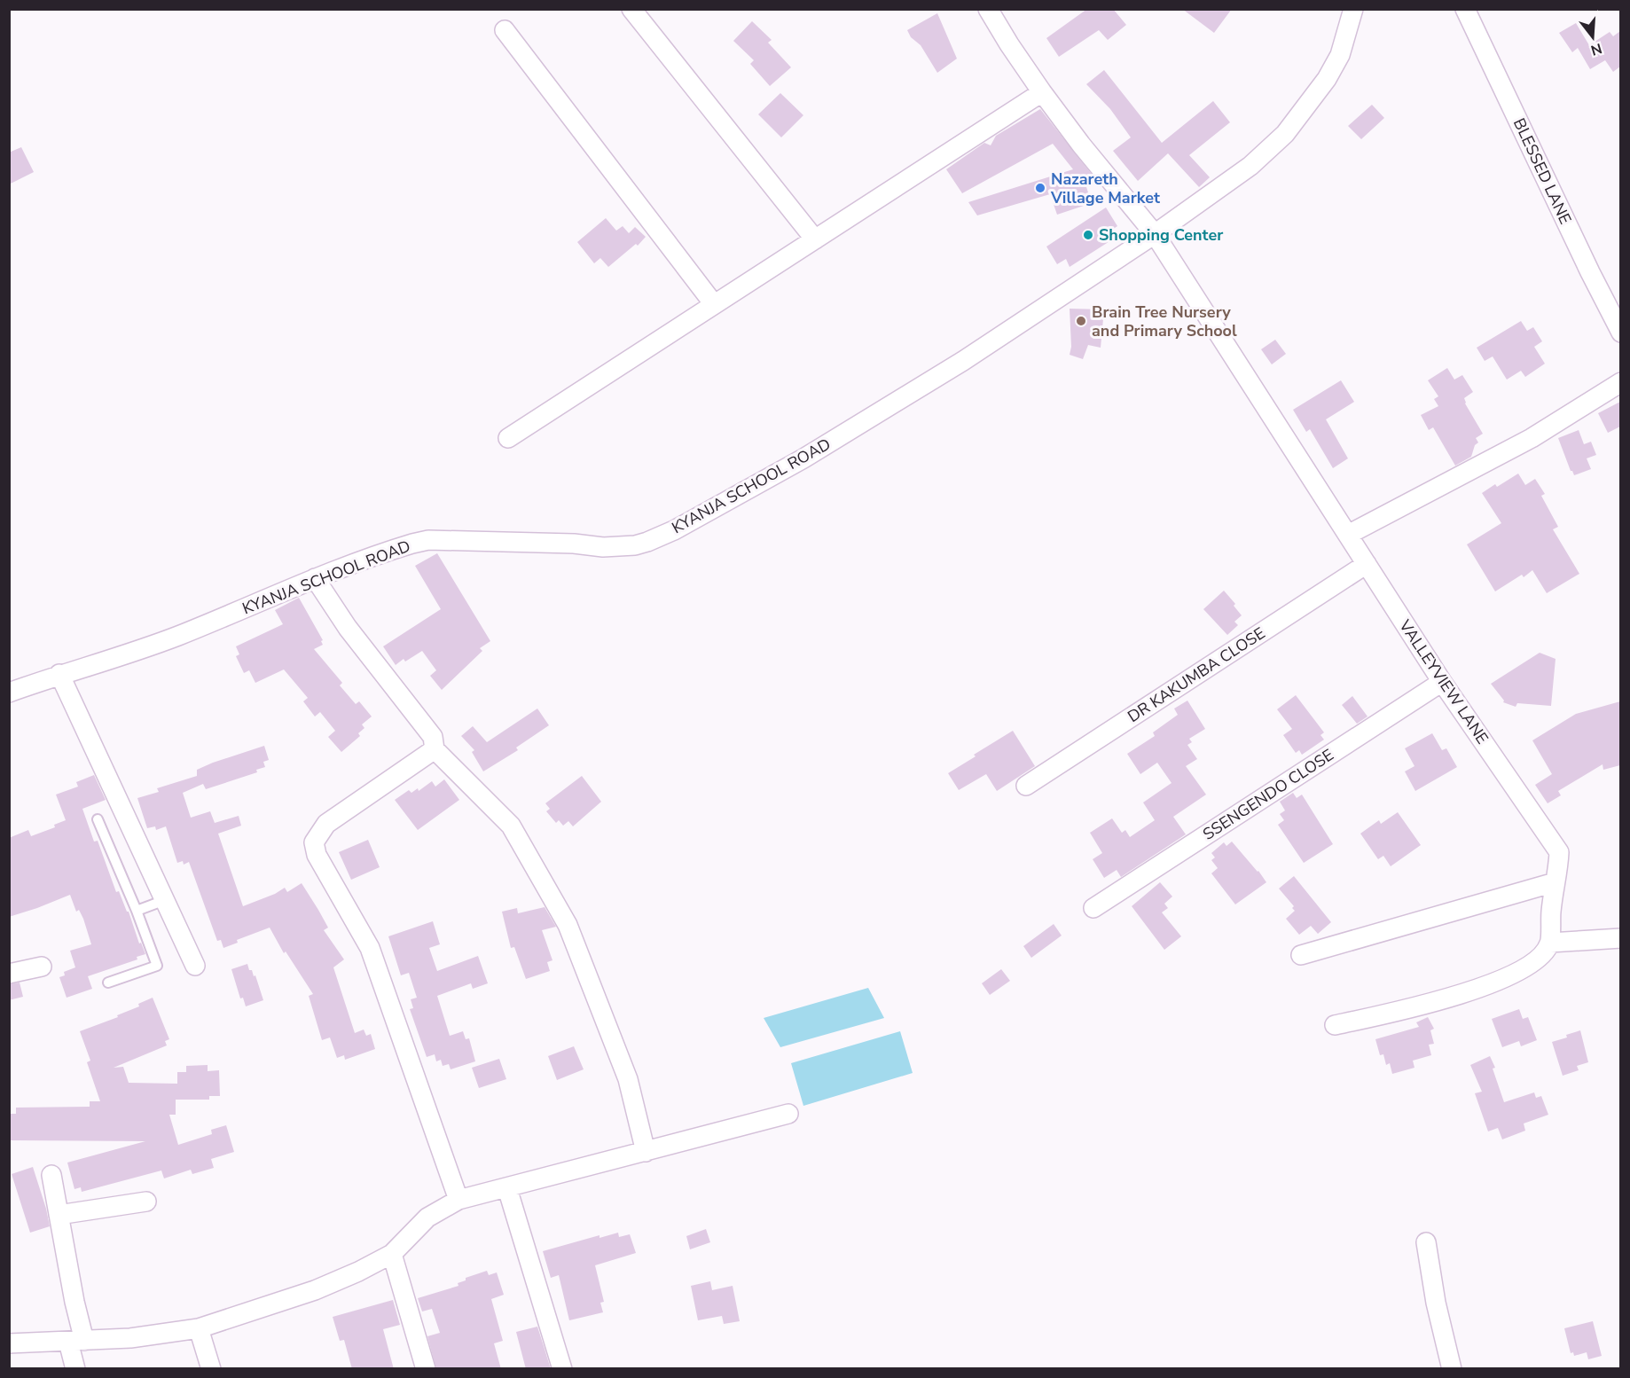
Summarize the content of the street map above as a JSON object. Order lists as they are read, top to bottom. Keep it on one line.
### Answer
{"streets":{"street":["BLESSED LANE","KYANJA SCHOOL ROAD","DR KAKUMBA CLOSE","VALLEYVIEW LANE","SSENGENDO CLOSE"]},"crossings":[["KYANJA SCHOOL ROAD","VALLEYVIEW LANE"],["DR KAKUMBA CLOSE","VALLEYVIEW LANE"],["VALLEYVIEW LANE","SSENGENDO CLOSE"]],"places":["Nazareth Village Market","Shopping Center","Brain Tree Nursery and Primary School"],"north":"bottom"}
